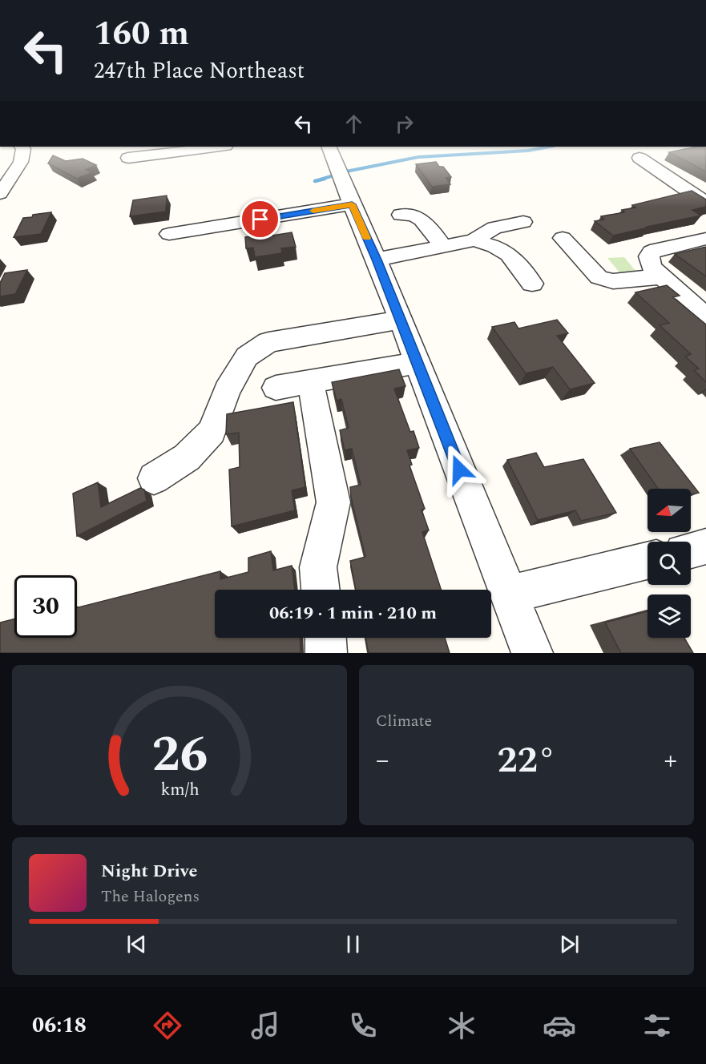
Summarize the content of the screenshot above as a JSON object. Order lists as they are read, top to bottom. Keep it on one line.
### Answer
{"north":"left","page":{"turn":["160 m","247th Place Northeast"],"limit":"30","trip":"06:19 · 1 min · 210 m","tile":"Climate","heat":["−","22°","+"],"song":["Night Drive","The Halogens"],"tabs":"06:18","gauge":["26","km/h"]}}
